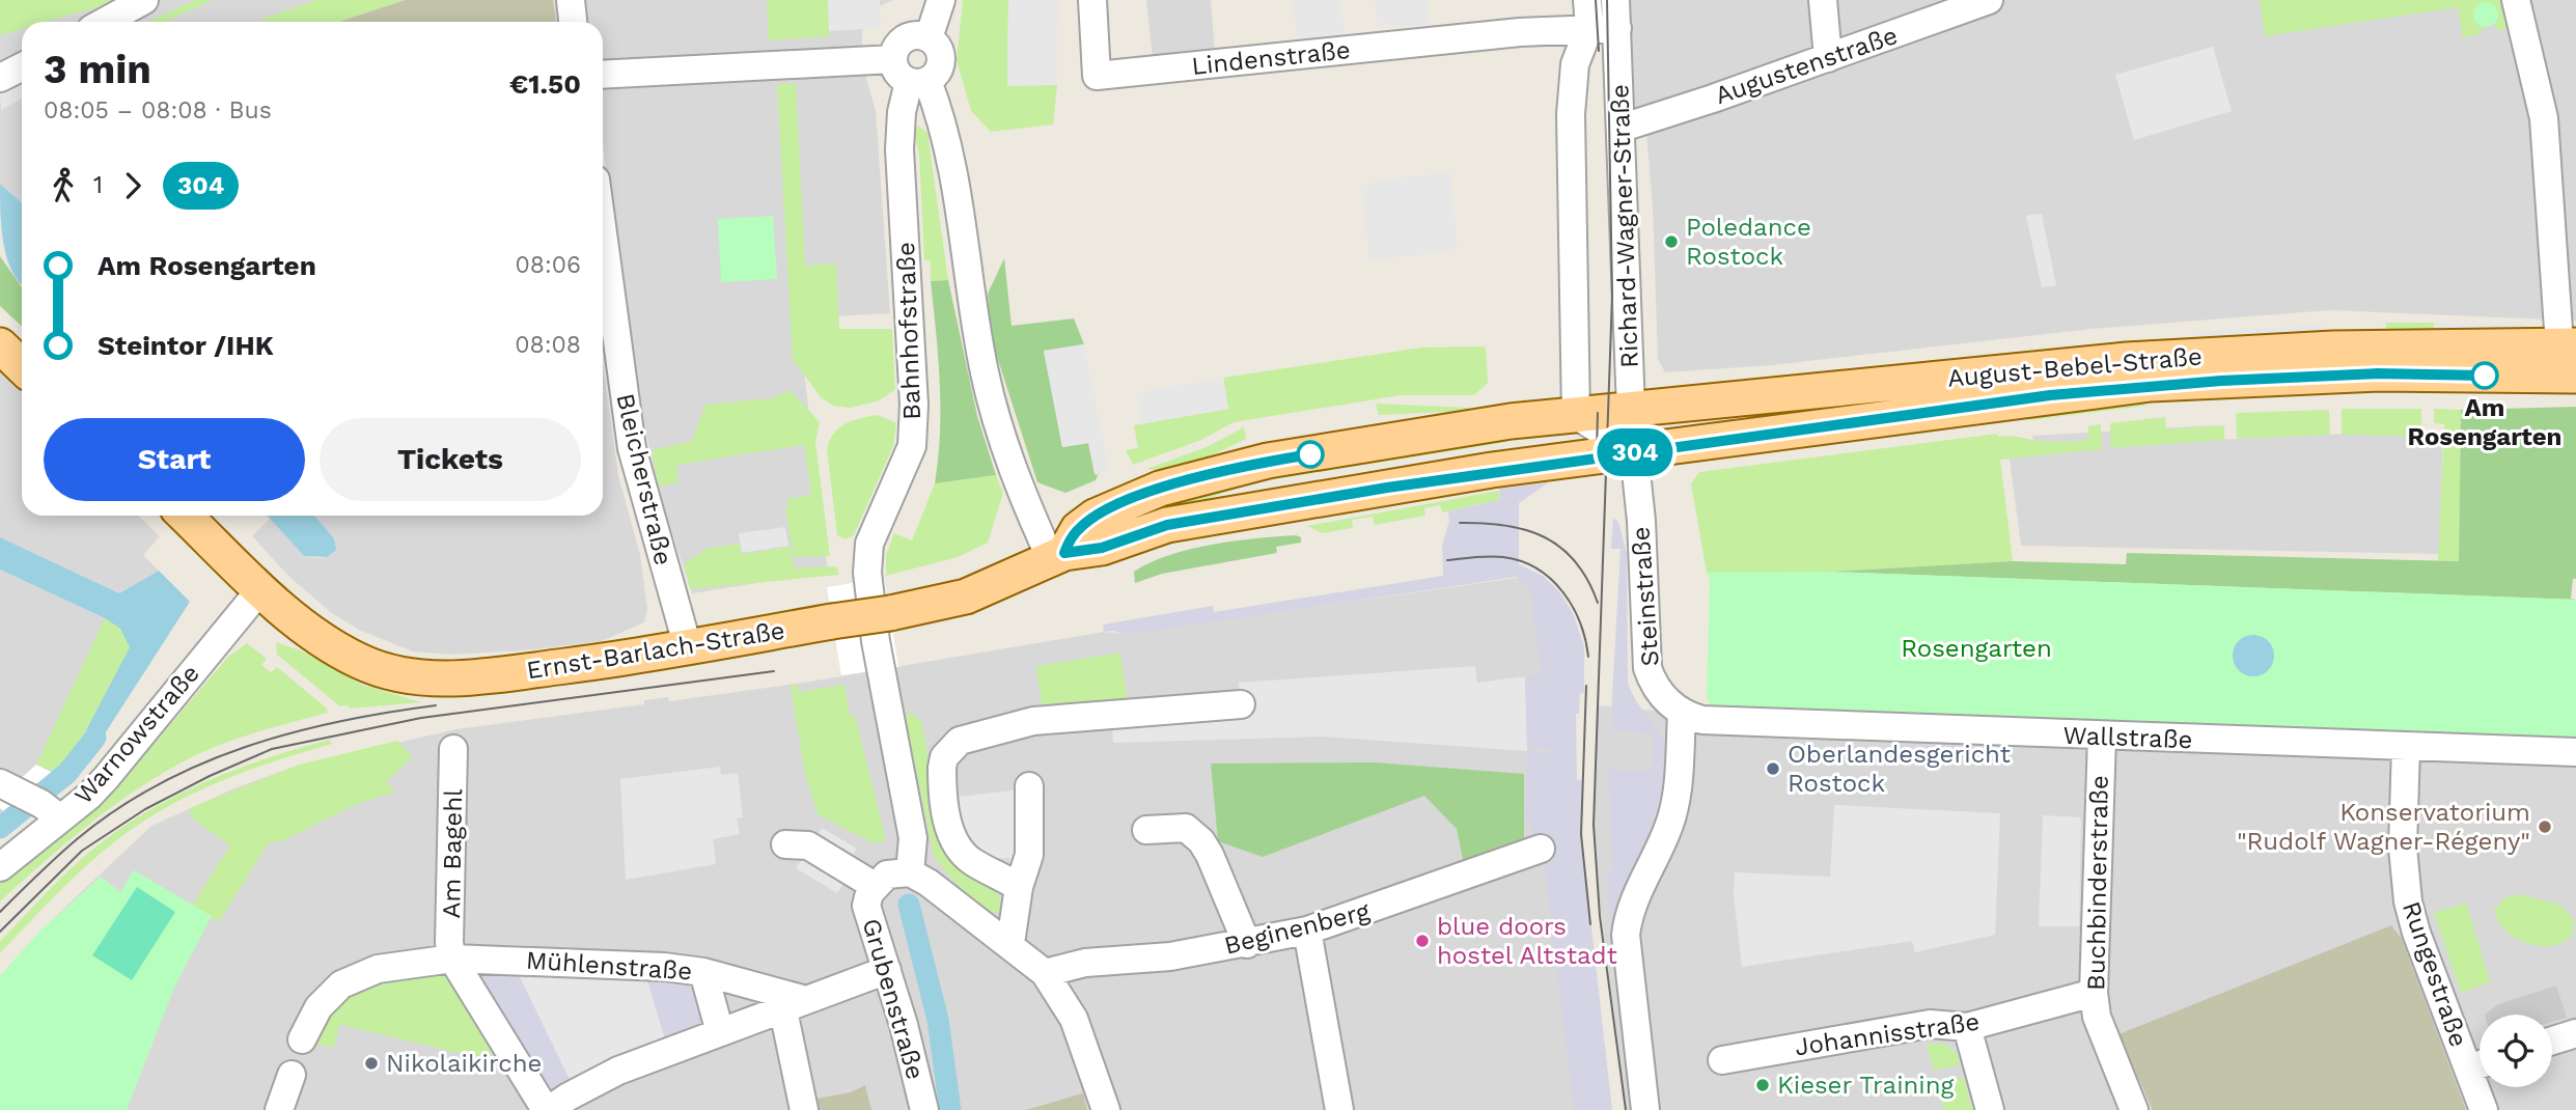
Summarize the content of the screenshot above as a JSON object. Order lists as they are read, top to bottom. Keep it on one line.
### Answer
{"streets":{"main road":["Richard-Wagner-Straße","August-Bebel-Straße","Ernst-Barlach-Straße"],"street":["Lindenstraße","Augustenstraße","Bahnhofstraße","Bleicherstraße","Steinstraße","Warnowstraße","Wallstraße","Am Bagehl","Buchbinderstraße","Beginenberg","Mühlenstraße","Rungestraße","Grubenstraße","Johannisstraße"]},"crossings":[["Lindenstraße","Richard-Wagner-Straße"],["Augustenstraße","Richard-Wagner-Straße"],["Richard-Wagner-Straße","August-Bebel-Straße"],["Richard-Wagner-Straße","Steinstraße"],["Richard-Wagner-Straße","Ernst-Barlach-Straße"],["Bahnhofstraße","Grubenstraße"],["August-Bebel-Straße","Steinstraße"],["August-Bebel-Straße","Ernst-Barlach-Straße"],["Bleicherstraße","Ernst-Barlach-Straße"],["Steinstraße","Ernst-Barlach-Straße"],["Steinstraße","Wallstraße"],["Ernst-Barlach-Straße","Warnowstraße"],["Wallstraße","Buchbinderstraße"],["Wallstraße","Rungestraße"],["Am Bagehl","Mühlenstraße"],["Buchbinderstraße","Johannisstraße"]],"parks":["Rosengarten"],"places":["Poledance Rostock","Am Rosengarten","Oberlandesgericht Rostock","Konservatorium \"Rudolf Wagner-Régeny\"","blue doors hostel Altstadt","Nikolaikirche","Kieser Training"],"lines":["bus line 304"],"page":{"on_map":"304","heading":["3 min","08:05 – 08:08 · Bus","€1.50"],"legs":["1","304"],"list":[{"name":"Am Rosengarten","value":"08:06"},{"name":"Steintor /IHK","value":"08:08"}],"buttons":["Start","Tickets"]}}
